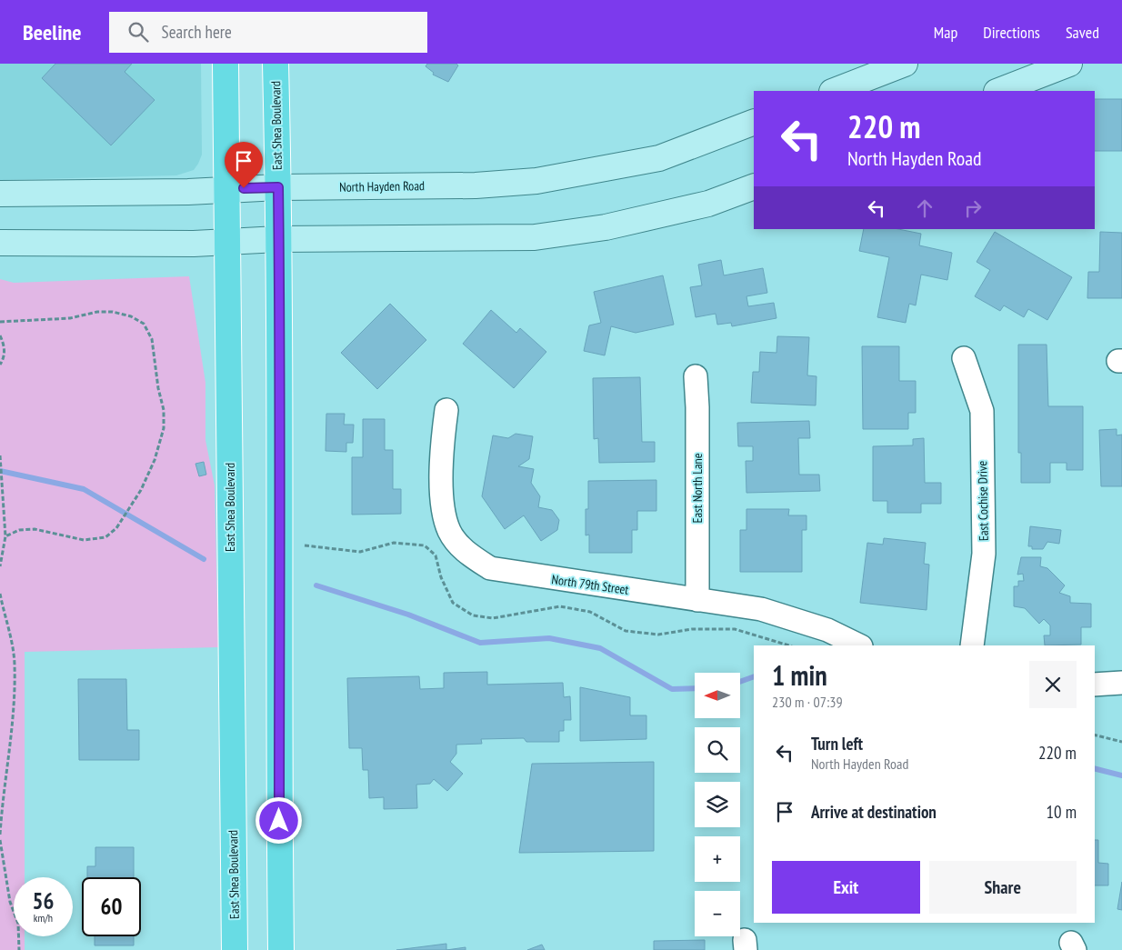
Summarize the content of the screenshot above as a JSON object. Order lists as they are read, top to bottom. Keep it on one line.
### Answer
{"streets":{"main road":["East Shea Boulevard","North Hayden Road"],"street":["East North Lane","East Cochise Drive","North 79th Street"]},"crossings":[["East Shea Boulevard","North Hayden Road"],["East North Lane","North 79th Street"]],"north":"left","page":{"header":"Beeline","search":"Search here","nav":["Map","Directions","Saved"],"turn":["220 m","North Hayden Road"],"heading":["1 min","230 m · 07:39"],"map_buttons":["+","−"],"list":[{"name":"Turn left","note":"North Hayden Road","value":"220 m"},{"name":"Arrive at destination","value":"10 m"}],"buttons":["Exit","Share"],"speed":"56 km/h","limit":"60"}}
